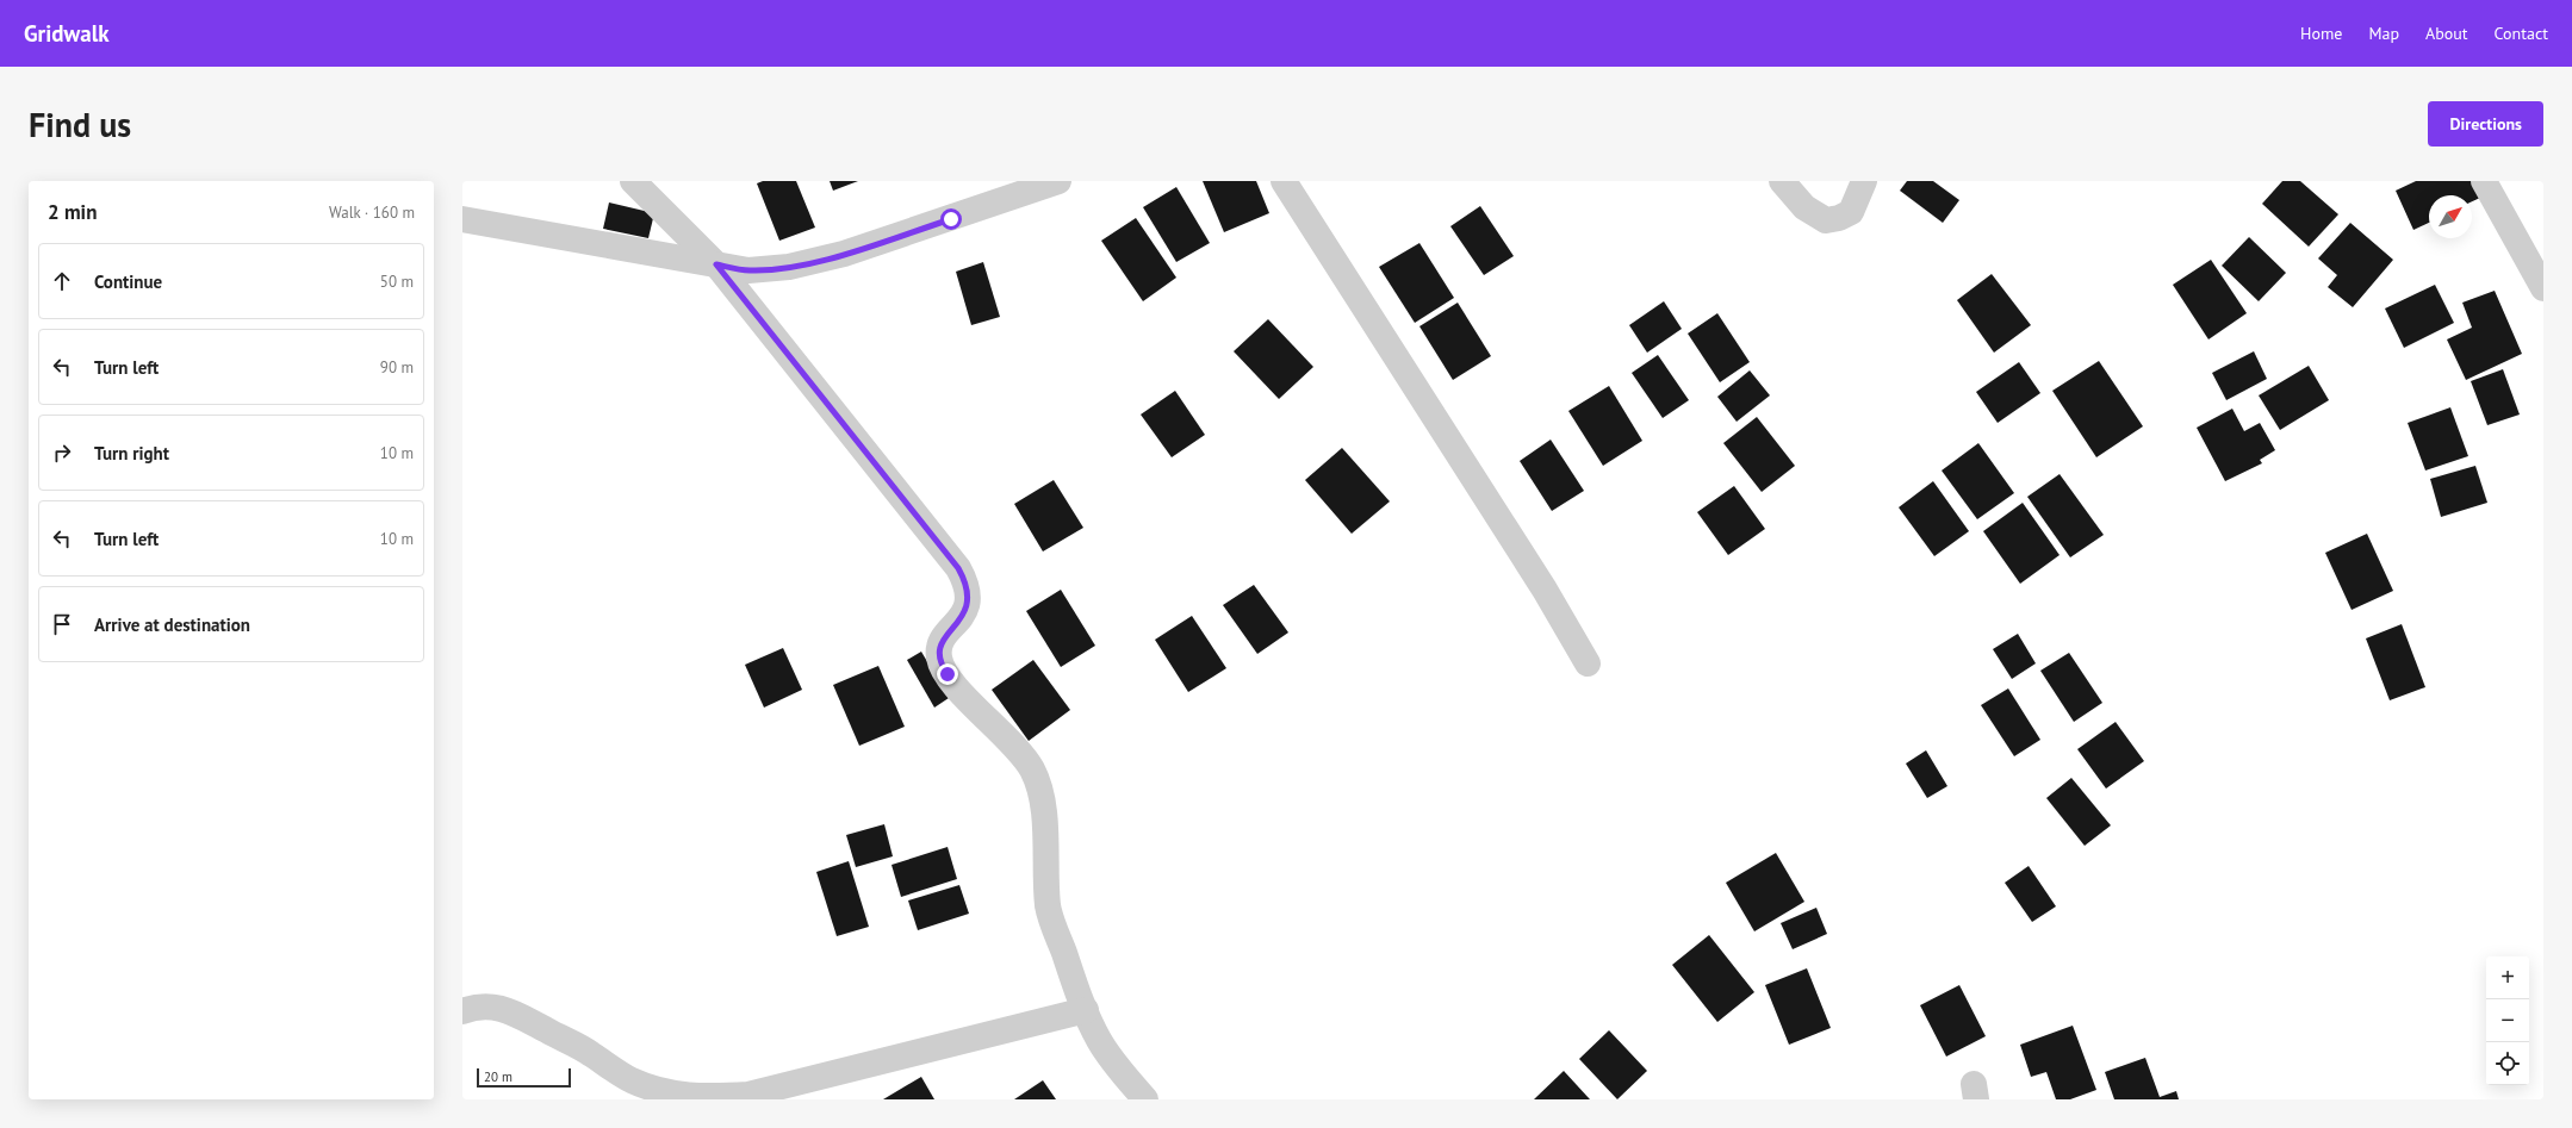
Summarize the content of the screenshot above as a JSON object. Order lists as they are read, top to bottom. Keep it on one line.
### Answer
{"scale_bar":"20 m","north":"top right","page":{"header":"Gridwalk","nav":["Home","Map","About","Contact"],"buttons":"Directions","title":"Find us","heading":["2 min","Walk · 160 m"],"list":[["Continue","50 m"],["Turn left","90 m"],["Turn right","10 m"],["Turn left","10 m"],"Arrive at destination"],"map_buttons":["+","−"],"scale":"20 m"}}
